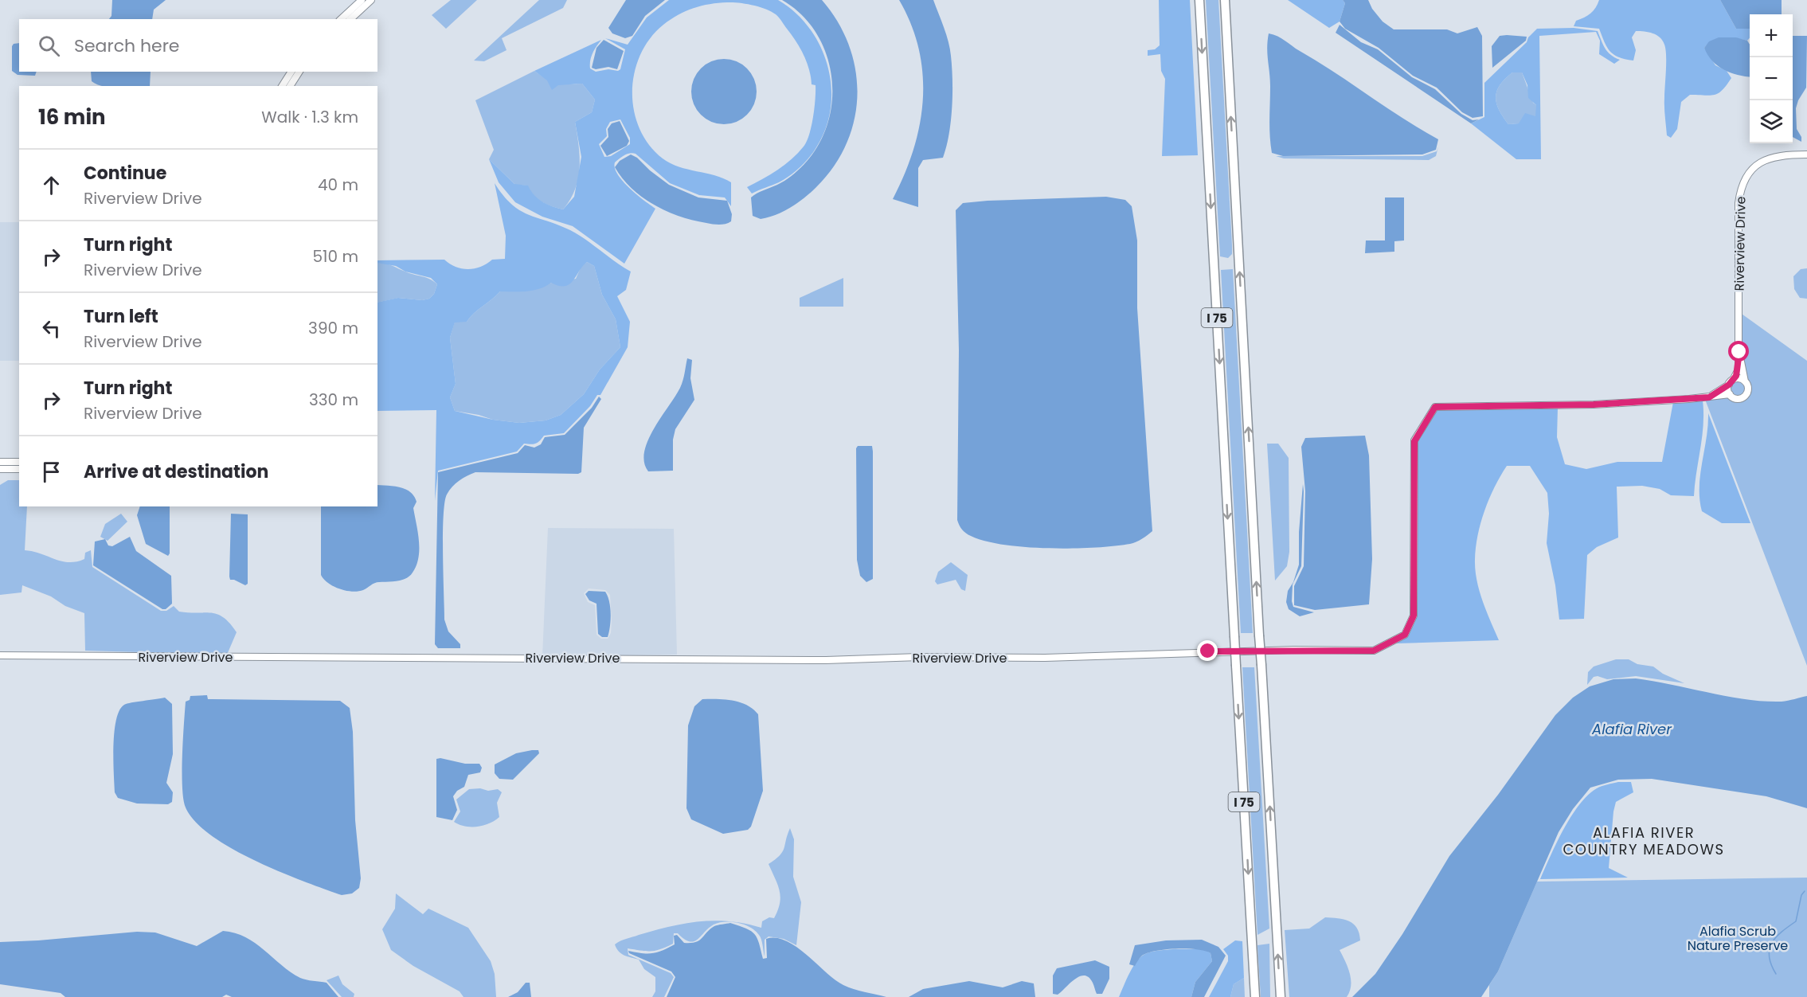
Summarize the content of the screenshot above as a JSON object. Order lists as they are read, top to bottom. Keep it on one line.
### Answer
{"streets":{"highway":["I 75"],"street":["Riverview Drive"]},"districts":["ALAFIA RIVER COUNTRY MEADOWS"],"water":["Alafia River"],"parks":["Alafia Scrub Nature Preserve"],"page":{"map_buttons":["+","−"],"search":"Search here","heading":["16 min","Walk · 1.3 km"],"list":[["Continue","Riverview Drive","40 m"],["Turn right","Riverview Drive","510 m"],["Turn left","Riverview Drive","390 m"],["Turn right","Riverview Drive","330 m"],"Arrive at destination"]}}
